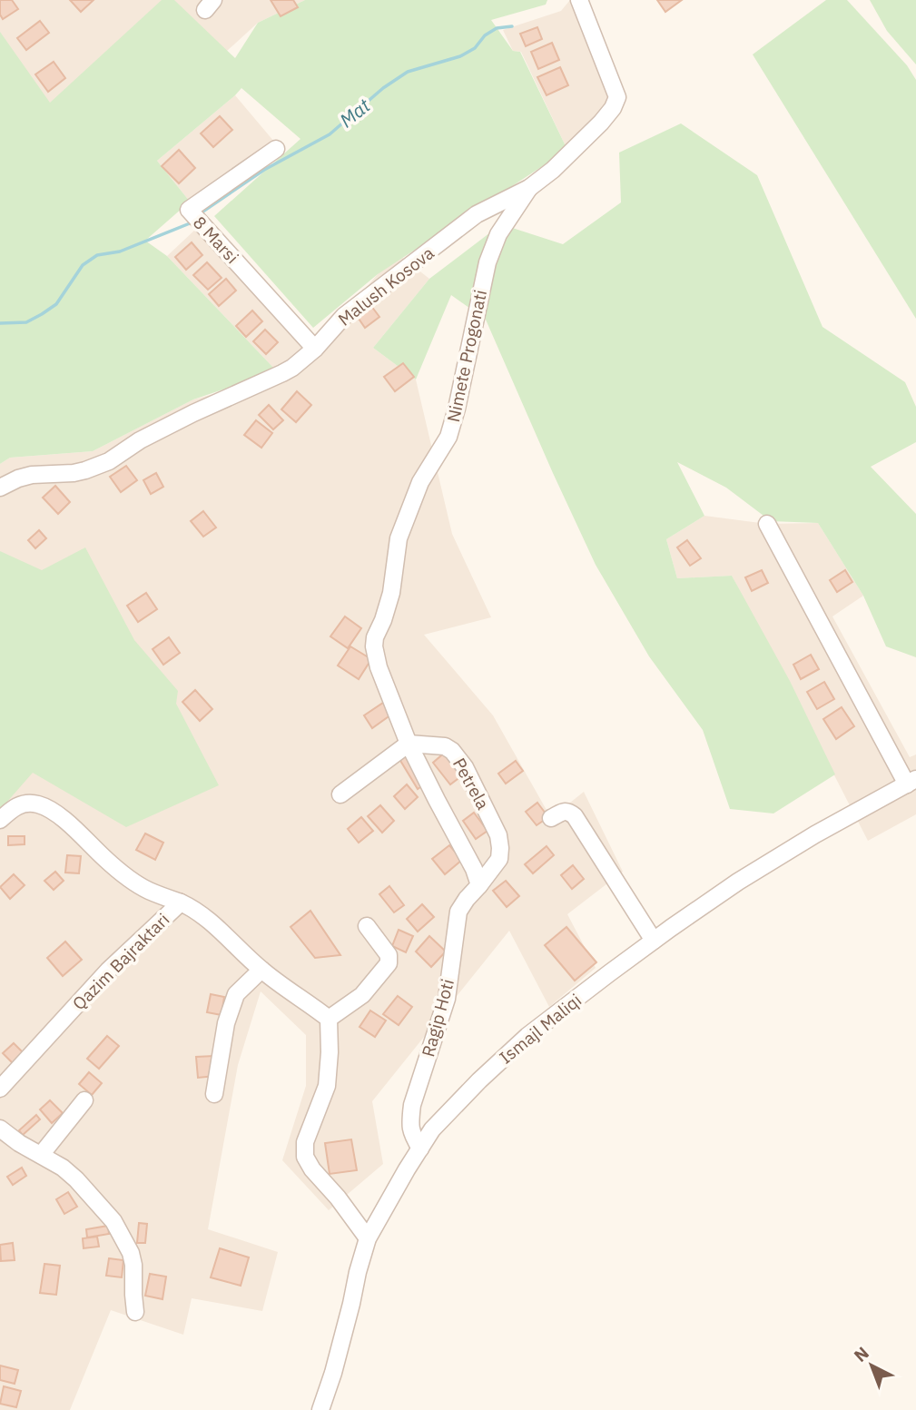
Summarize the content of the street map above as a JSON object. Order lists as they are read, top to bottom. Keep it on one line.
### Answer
{"streets":{"street":["8 Marsi","Malush Kosova","Nimete Progonati","Petrela","Qazim Bajraktari","Ragip Hoti","Ismajl Maliqi"]},"crossings":[["8 Marsi","Malush Kosova"],["Malush Kosova","Nimete Progonati"],["Nimete Progonati","Petrela"],["Nimete Progonati","Ragip Hoti"],["Petrela","Ragip Hoti"],["Ragip Hoti","Ismajl Maliqi"]],"water":["Mat"],"north":"top left"}
